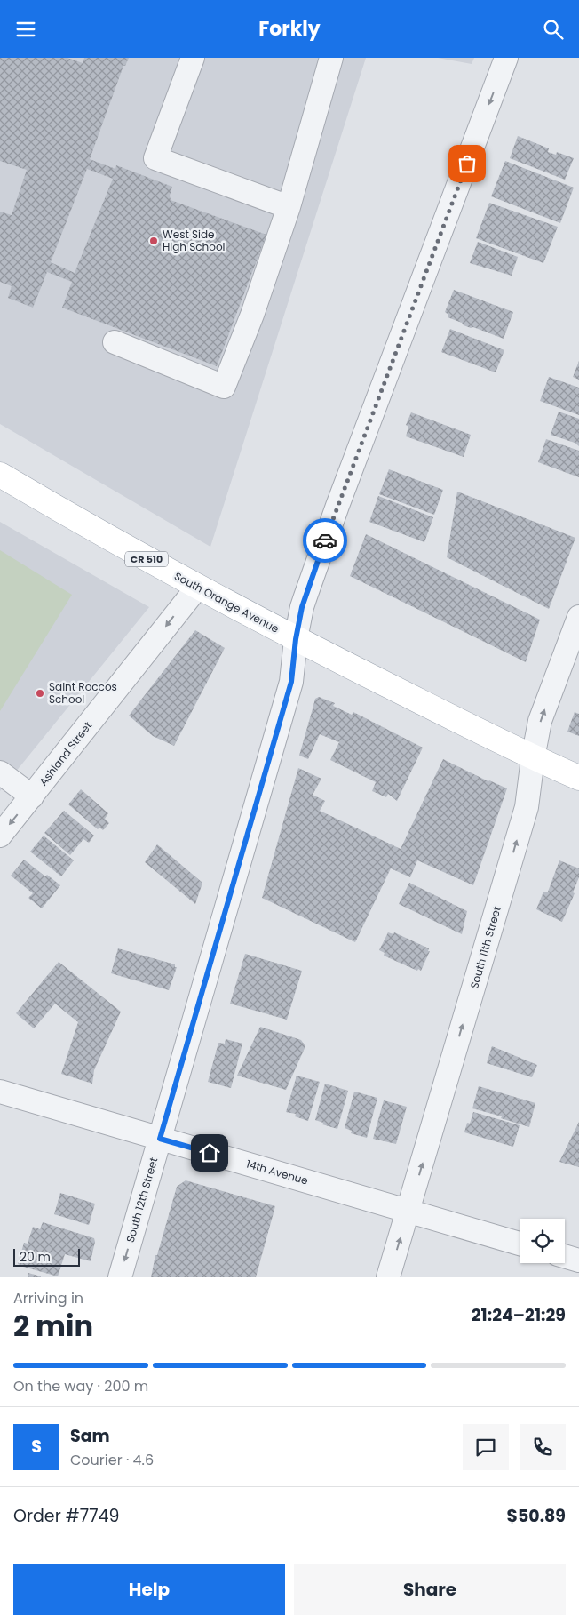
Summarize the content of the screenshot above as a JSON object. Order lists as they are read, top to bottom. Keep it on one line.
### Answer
{"streets":{"main road":["CR 510","South Orange Avenue"],"street":["Ashland Street","South 11th Street","14th Avenue","South 12th Street"]},"crossings":[["South Orange Avenue","Ashland Street"],["South Orange Avenue","South 11th Street"],["South Orange Avenue","South 12th Street"],["South 11th Street","14th Avenue"],["14th Avenue","South 12th Street"]],"one_way":["Ashland Street","South 11th Street","South 12th Street"],"places":["West Side High School","Saint Roccos School"],"scale_bar":"20 m","page":{"header":"Forkly","scale":"20 m","heading":["2 min","Arriving in","21:24–21:29"],"panel":["Sam","Courier · 4.6","Order #7749","$50.89"],"bar":"On the way · 200 m","round":"S","buttons":["Help","Share"]}}
